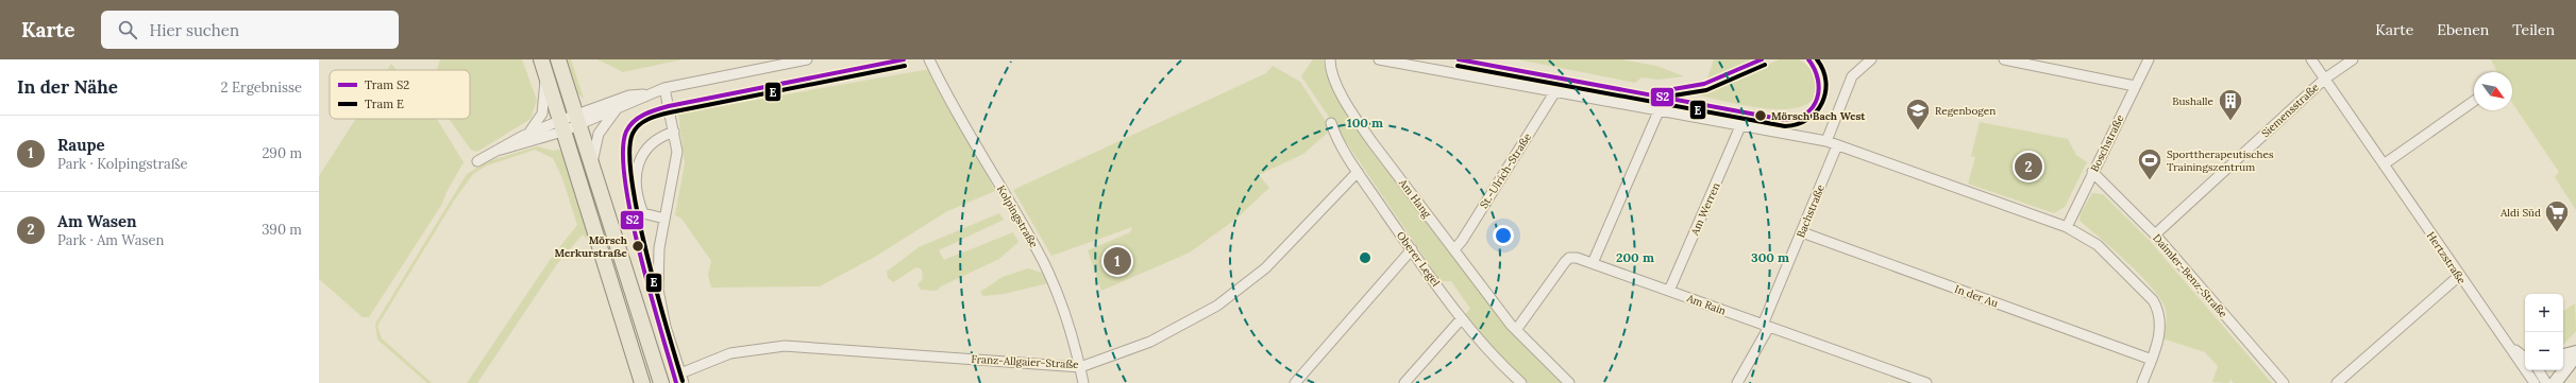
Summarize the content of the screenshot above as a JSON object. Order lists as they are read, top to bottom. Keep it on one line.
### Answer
{"streets":{"street":["Siemensstraße","Boschstraße","St.-Ulrich-Straße","Am Hang","Am Werren","Bachstraße","Kolpingstraße","Hertzstraße","Oberer Legel","Daimler-Benz-Straße","In der Au","Am Rain","Franz-Allgaier-Straße"]},"crossings":[["Siemensstraße","Hertzstraße"],["Siemensstraße","Daimler-Benz-Straße"],["Boschstraße","Daimler-Benz-Straße"],["St.-Ulrich-Straße","Am Hang"],["Am Hang","Am Rain"],["Am Werren","Am Rain"],["Bachstraße","In der Au"],["Bachstraße","Am Rain"],["Kolpingstraße","Franz-Allgaier-Straße"],["Oberer Legel","Franz-Allgaier-Straße"]],"places":{"other":["Mörsch Bach West","Mörsch Merkurstraße"],"building":["Bushalle"],"school or university":["Regenbogen"],"sports":["Sporttherapeutisches Trainingszentrum"],"supermarket":["Aldi Süd"]},"lines":["tram line S2","tram line E"],"legend":["Tram S2","Tram E"],"north":"bottom right","page":{"header":"Karte","search":"Hier suchen","nav":["Karte","Ebenen","Teilen"],"heading":["In der Nähe","2 Ergebnisse"],"list":[{"mark":"1","name":"Raupe","note":"Park · Kolpingstraße","value":"290 m"},{"mark":"2","name":"Am Wasen","note":"Park · Am Wasen","value":"390 m"}],"pins":["2","1"],"map_buttons":["+","−"]},"rings":["100 m","200 m","300 m"]}
